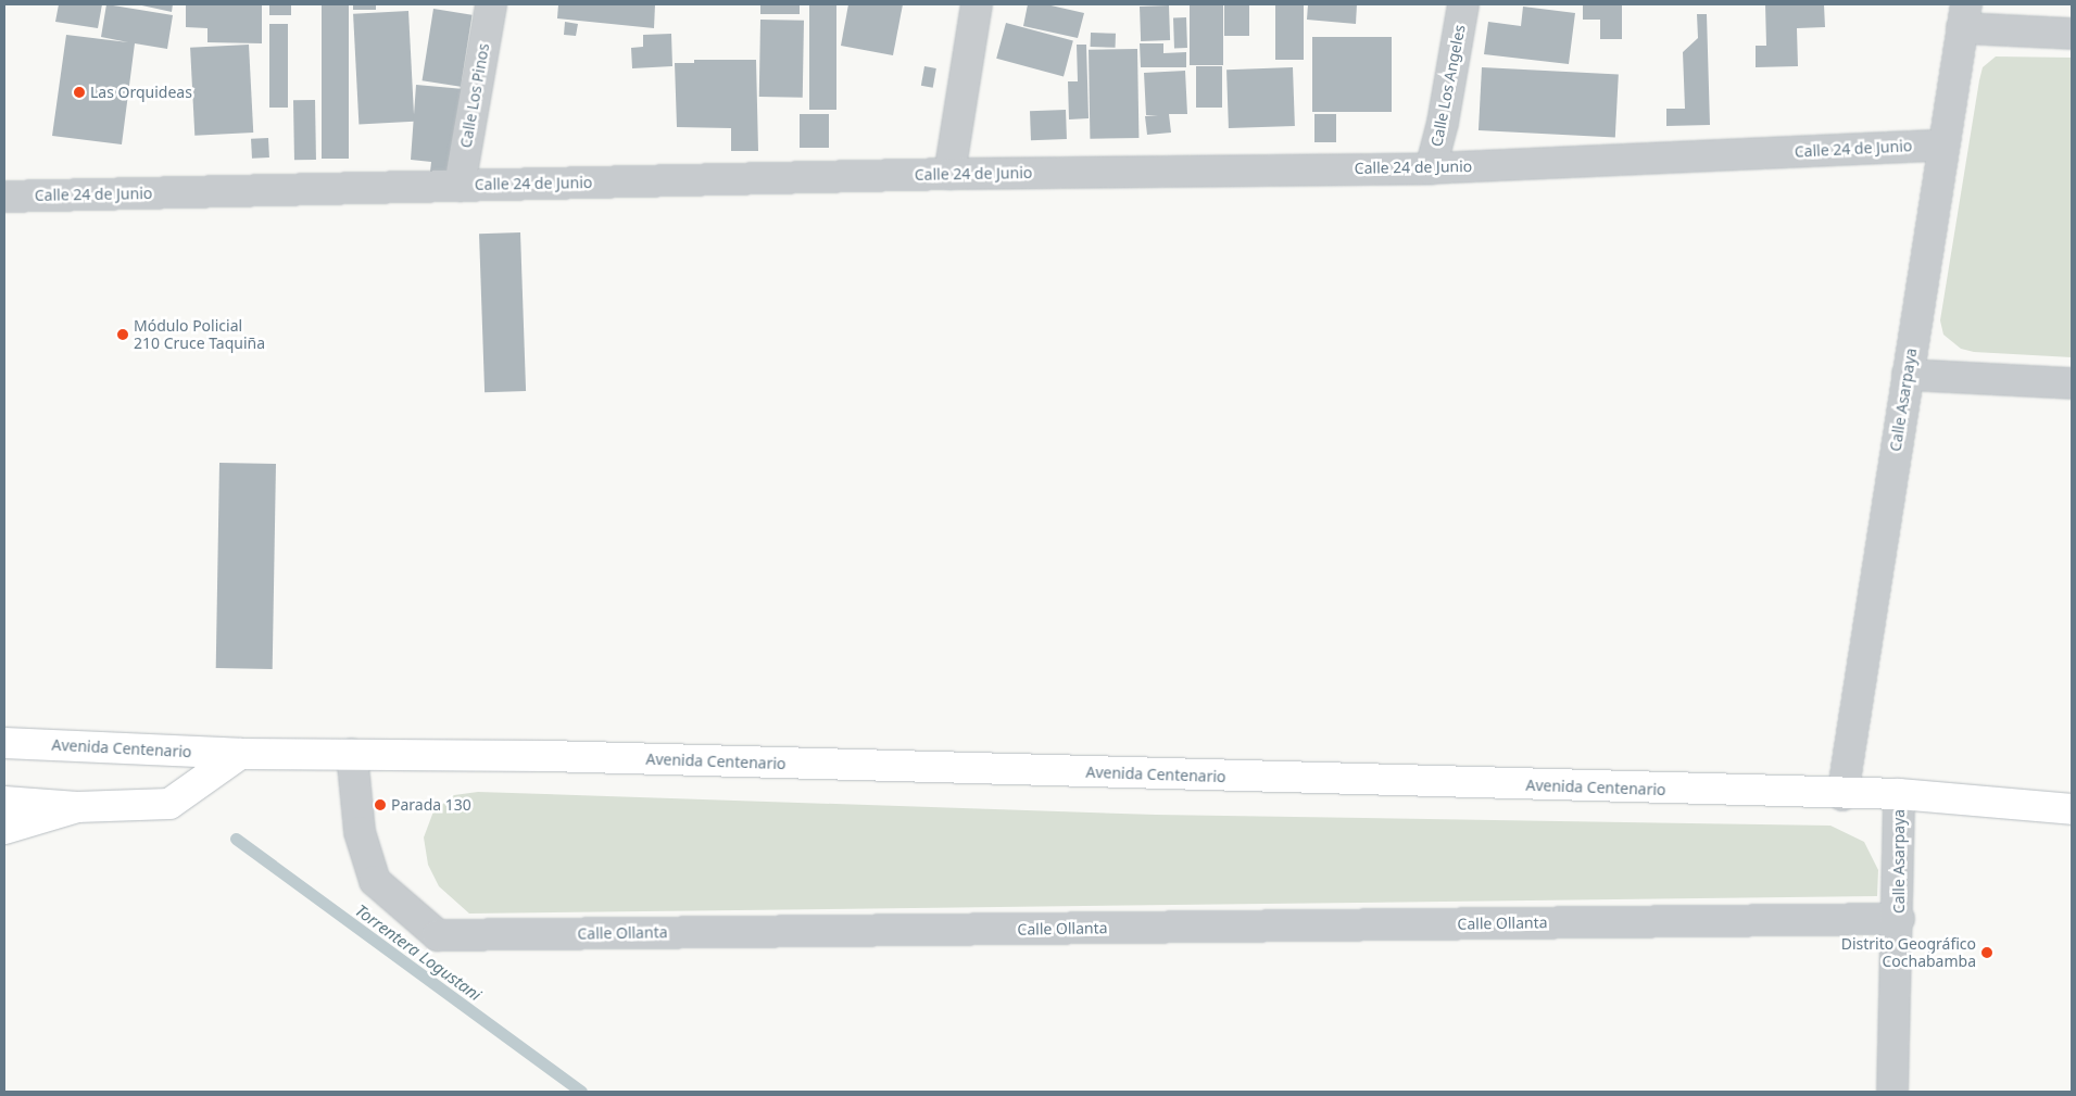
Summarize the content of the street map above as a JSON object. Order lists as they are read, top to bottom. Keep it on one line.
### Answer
{"streets":{"main road":["Avenida Centenario"],"street":["Calle Los Angeles","Calle Los Pinos","Calle 24 de Junio","Calle Asarpaya","Calle Ollanta"]},"crossings":[["Calle Los Angeles","Calle 24 de Junio"],["Calle Los Pinos","Calle 24 de Junio"],["Calle 24 de Junio","Calle Asarpaya"],["Calle Asarpaya","Avenida Centenario"],["Calle Asarpaya","Calle Ollanta"],["Avenida Centenario","Calle Ollanta"]],"water":["Torrentera Logustani"],"places":["Las Orquideas","Módulo Policial 210 Cruce Taquiña","Parada 130","Distrito Geográfico Cochabamba"]}
